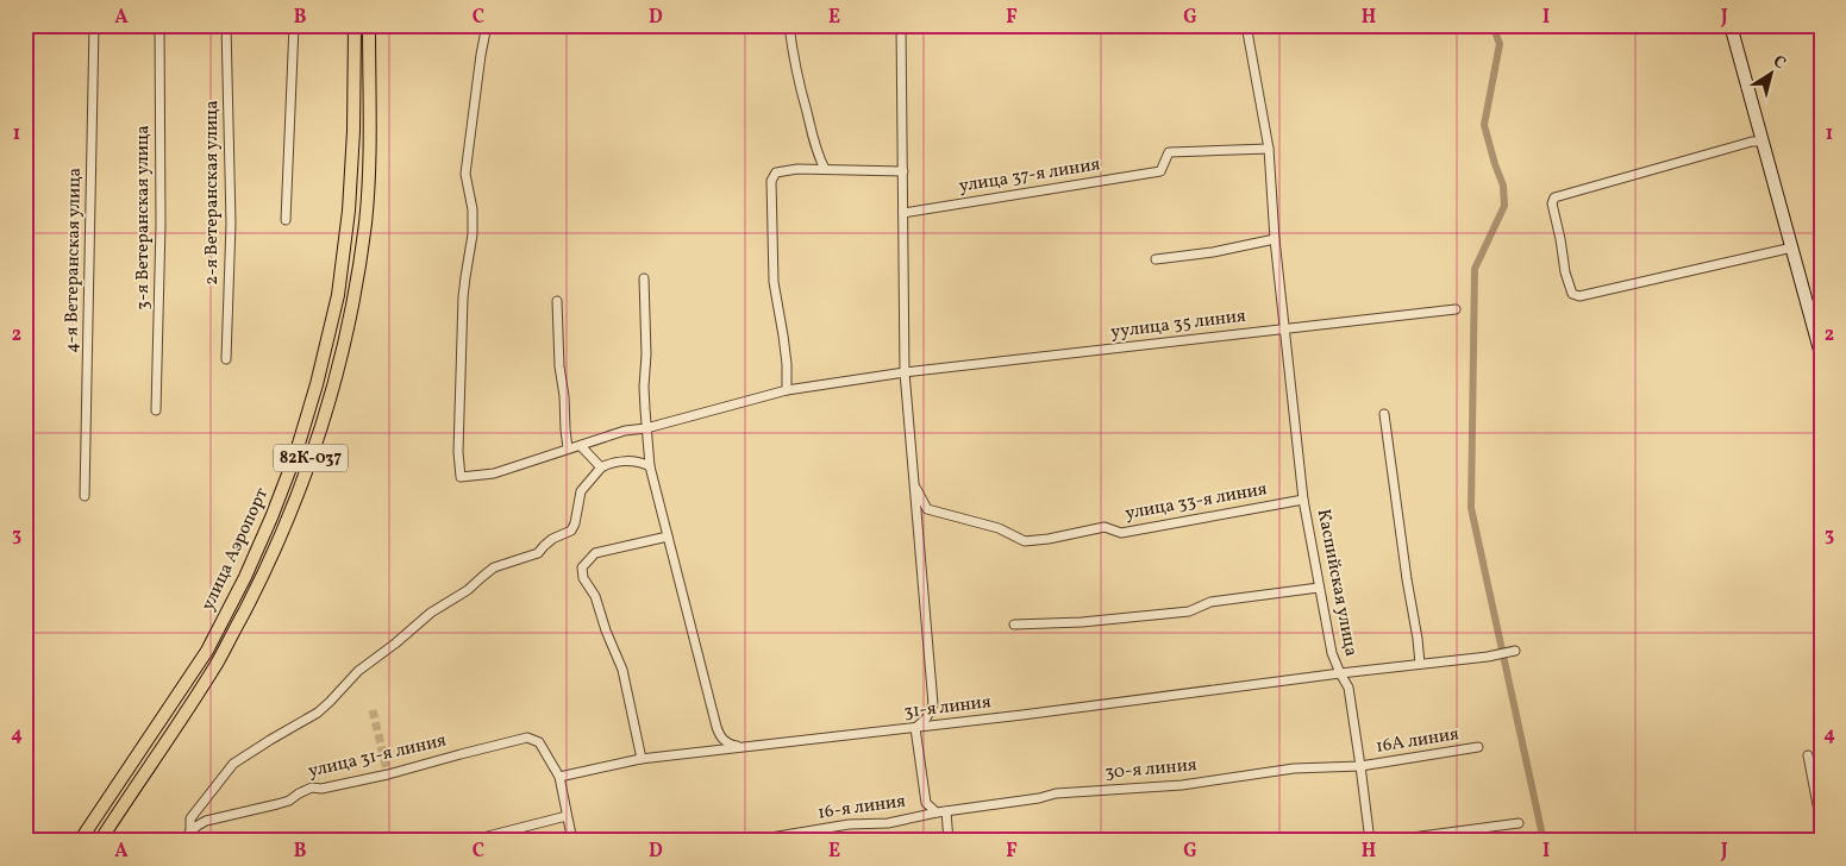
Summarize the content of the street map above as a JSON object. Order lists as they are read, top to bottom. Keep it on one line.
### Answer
{"streets":{"main road":["82К-037","улица Аэропорт"],"street":["улица 37-я линия","2-я Ветеранская улица","3-я Ветеранская улица","4-я Ветеранская улица","уулица 35 линия","улица 33-я линия","Каспийская улица","31-я линия","16А линия","улица 31-я линия","30-я линия","16-я линия"]},"crossings":[["улица 37-я линия","Каспийская улица"],["уулица 35 линия","Каспийская улица"],["улица 33-я линия","Каспийская улица"],["Каспийская улица","31-я линия"],["Каспийская улица","16А линия"],["Каспийская улица","30-я линия"],["31-я линия","улица 31-я линия"],["16А линия","30-я линия"],["30-я линия","16-я линия"]],"north":"top right","grid":{"columns":["A","B","C","D","E","F","G","H","I","J"],"rows":["1","2","3","4"]}}
